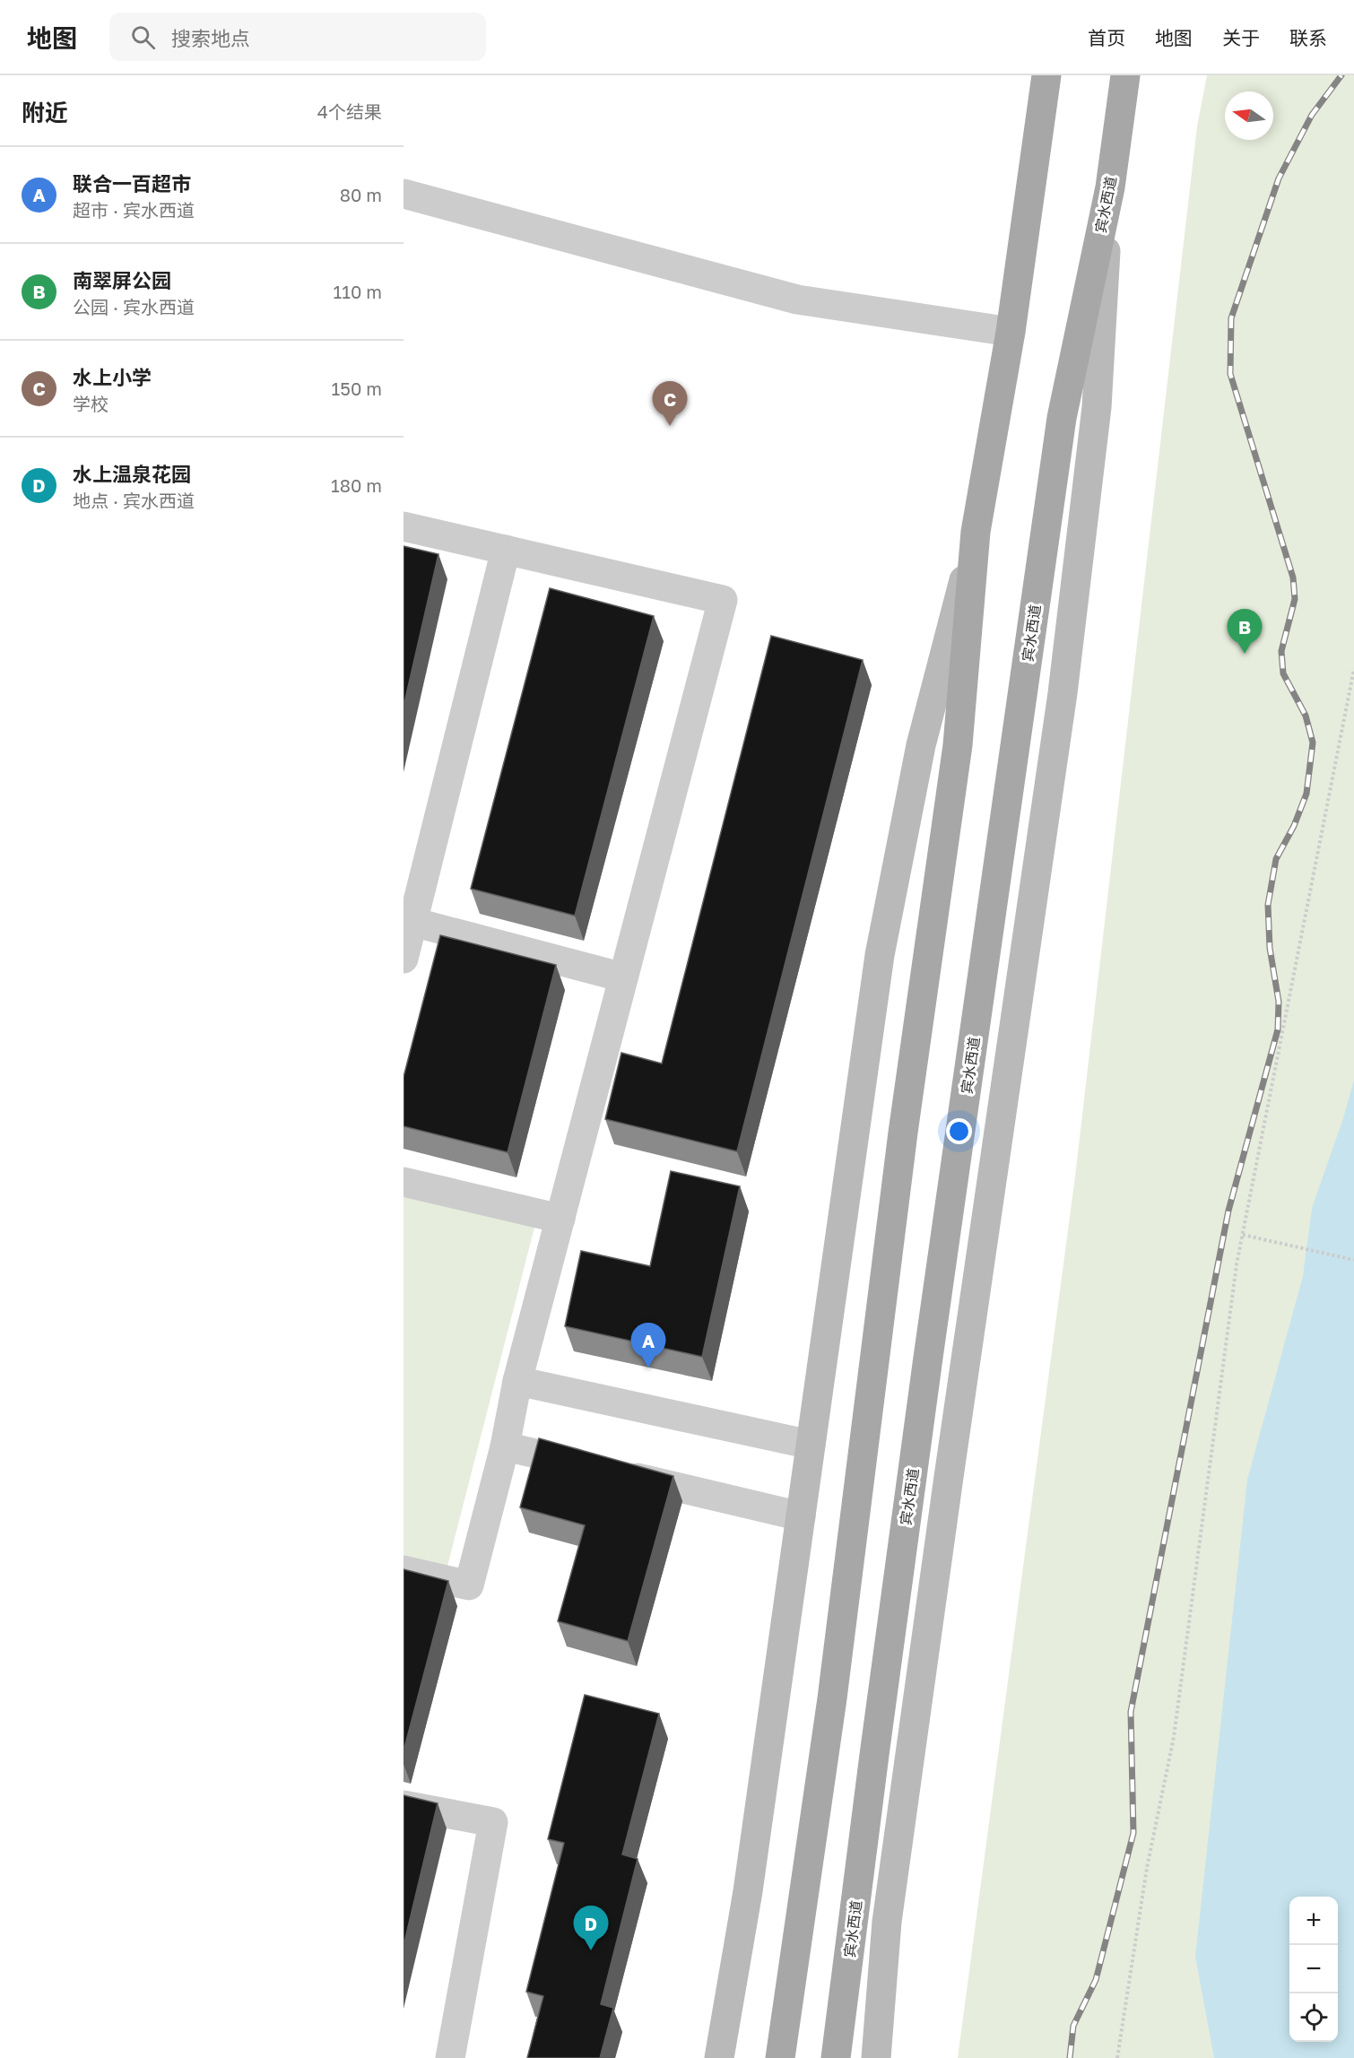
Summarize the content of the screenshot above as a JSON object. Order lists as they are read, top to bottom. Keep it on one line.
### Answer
{"streets":{"main road":["宾水西道"]},"north":"left","page":{"header":"地图","search":"搜索地点","nav":["首页","地图","关于","联系"],"heading":["附近","4个结果"],"list":[{"mark":"A","name":"联合一百超市","note":"超市 · 宾水西道","value":"80 m"},{"mark":"B","name":"南翠屏公园","note":"公园 · 宾水西道","value":"110 m"},{"mark":"C","name":"水上小学","note":"学校","value":"150 m"},{"mark":"D","name":"水上温泉花园","note":"地点 · 宾水西道","value":"180 m"}],"pins":["C","B","A","D"],"map_buttons":["+","−"]}}
